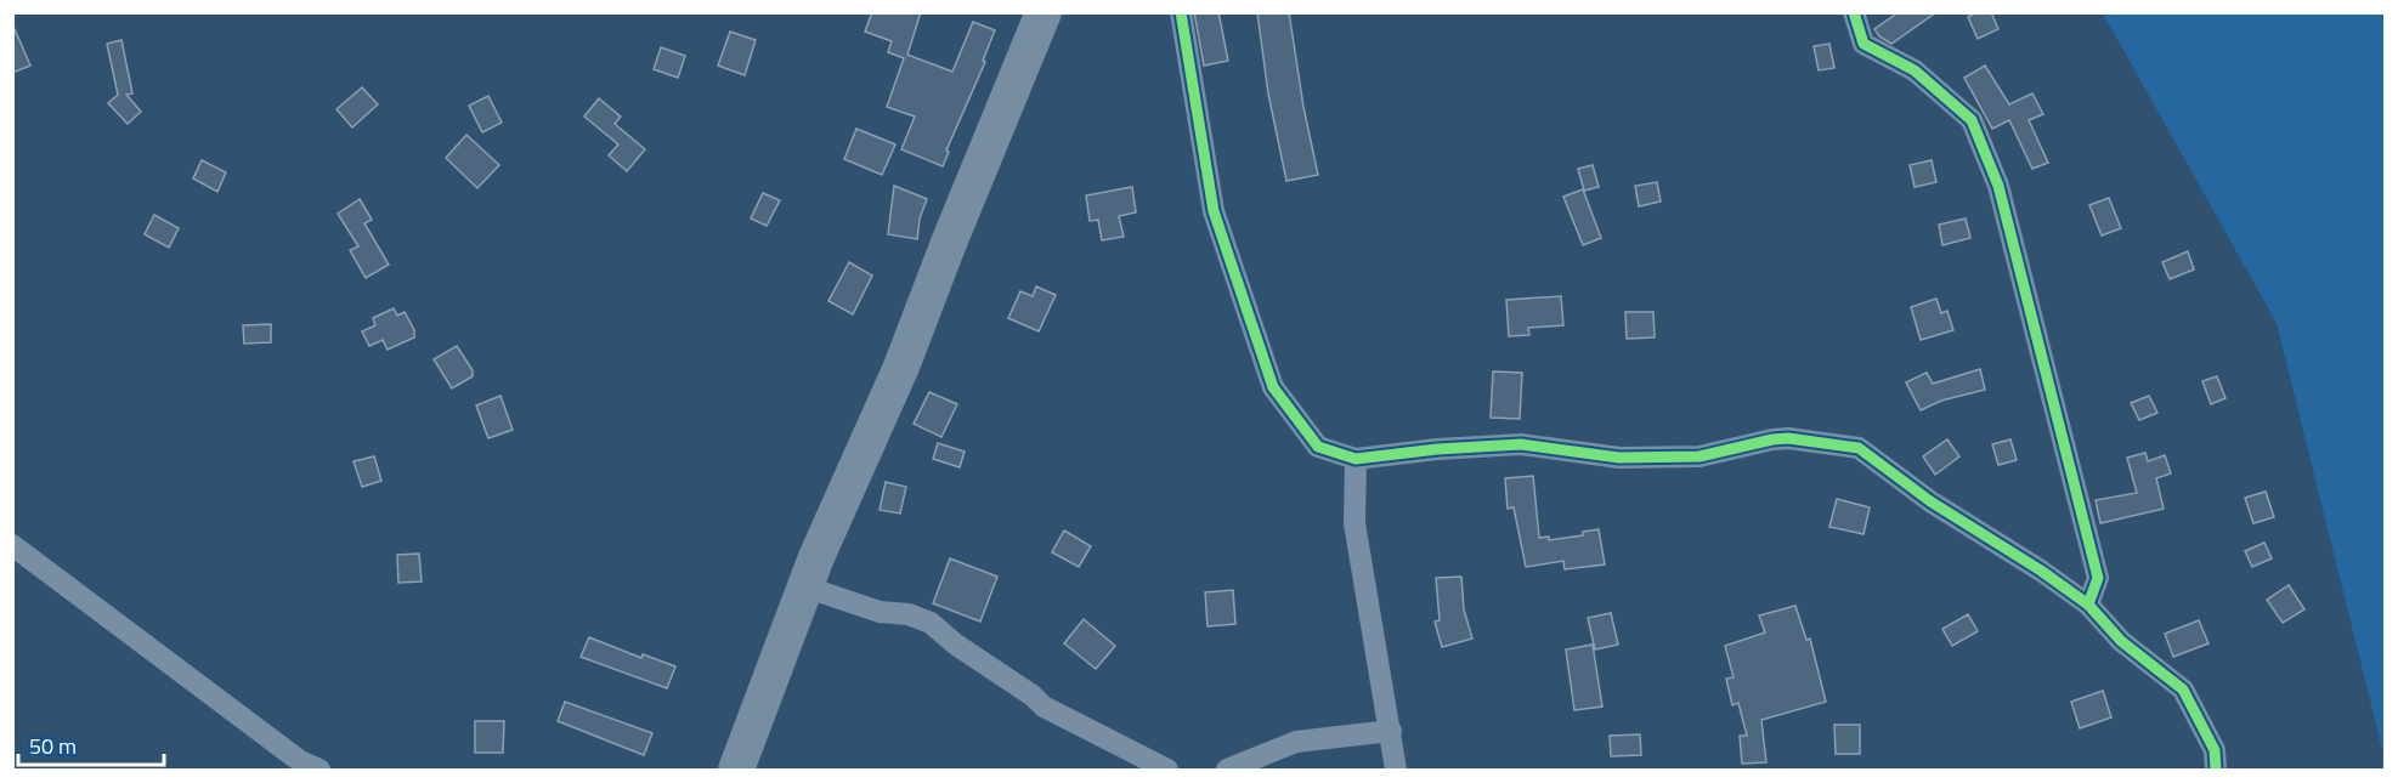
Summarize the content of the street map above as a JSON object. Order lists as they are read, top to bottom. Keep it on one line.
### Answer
{"scale_bar":"50 m"}
